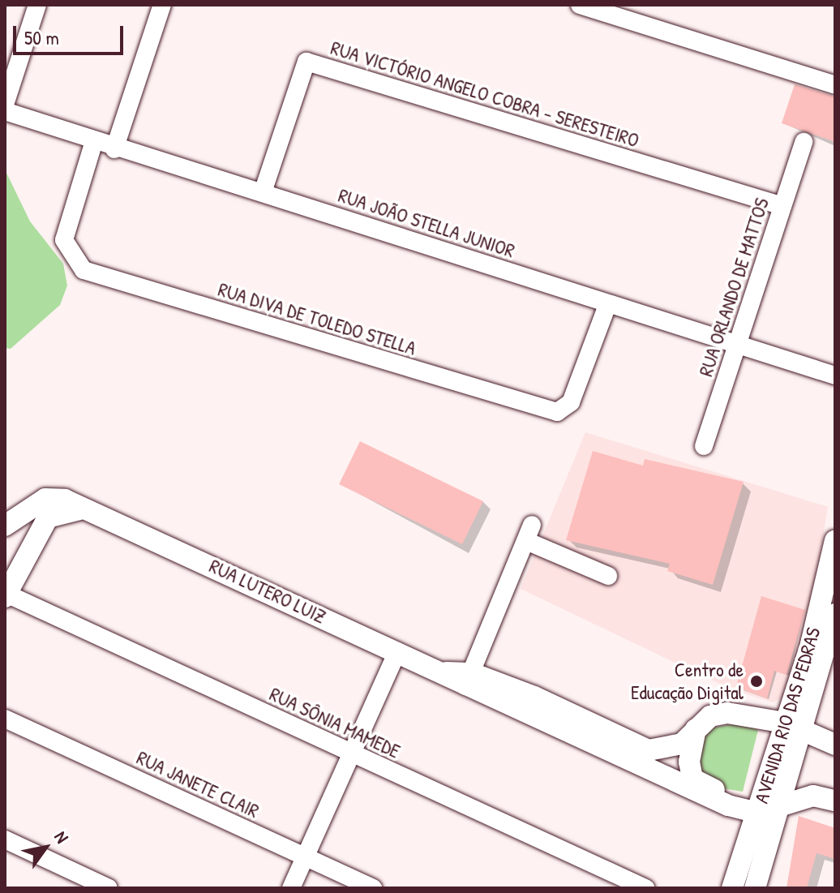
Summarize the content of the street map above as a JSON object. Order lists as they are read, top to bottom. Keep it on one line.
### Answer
{"streets":{"street":["RUA VICTÓRIO ANGELO COBRA - SERESTEIRO","RUA JOÃO STELLA JUNIOR","RUA ORLANDO DE MATTOS","RUA DIVA DE TOLEDO STELLA","RUA LUTERO LUIZ","AVENIDA RIO DAS PEDRAS","RUA SÔNIA MAMEDE","RUA JANETE CLAIR"]},"crossings":[["RUA VICTÓRIO ANGELO COBRA - SERESTEIRO","RUA JOÃO STELLA JUNIOR"],["RUA VICTÓRIO ANGELO COBRA - SERESTEIRO","RUA ORLANDO DE MATTOS"],["RUA JOÃO STELLA JUNIOR","RUA ORLANDO DE MATTOS"],["RUA JOÃO STELLA JUNIOR","RUA DIVA DE TOLEDO STELLA"],["RUA LUTERO LUIZ","AVENIDA RIO DAS PEDRAS"]],"places":["Centro de Educação Digital"],"scale_bar":"50 m","north":"top right"}
